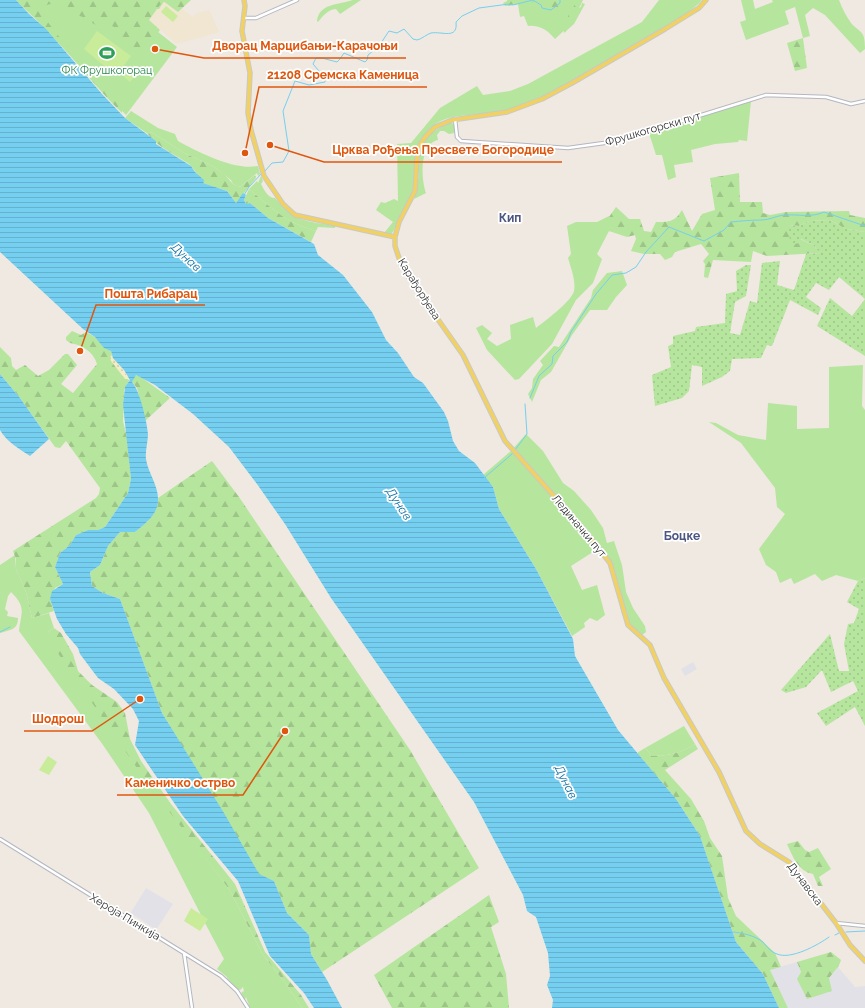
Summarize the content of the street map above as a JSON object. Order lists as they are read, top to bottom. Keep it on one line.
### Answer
{"streets":{"main road":["Карађорђева","Лединачки пут","Дунавска"],"street":["Фрушкогорски пут","Хероја Пинкија"]},"crossings":[["Карађорђева","Лединачки пут"],["Лединачки пут","Дунавска"]],"districts":["Кип","Боцке"],"water":["Дунав"],"places":{"other":["Дворац Марцибањи-Карачоњи","Црква Рођења Пресвете Богородице","21208 Сремска Каменица","Пошта Рибарац","Шодрош","Каменичко острво"],"sports":["ФК Фрушкогорац"]}}
